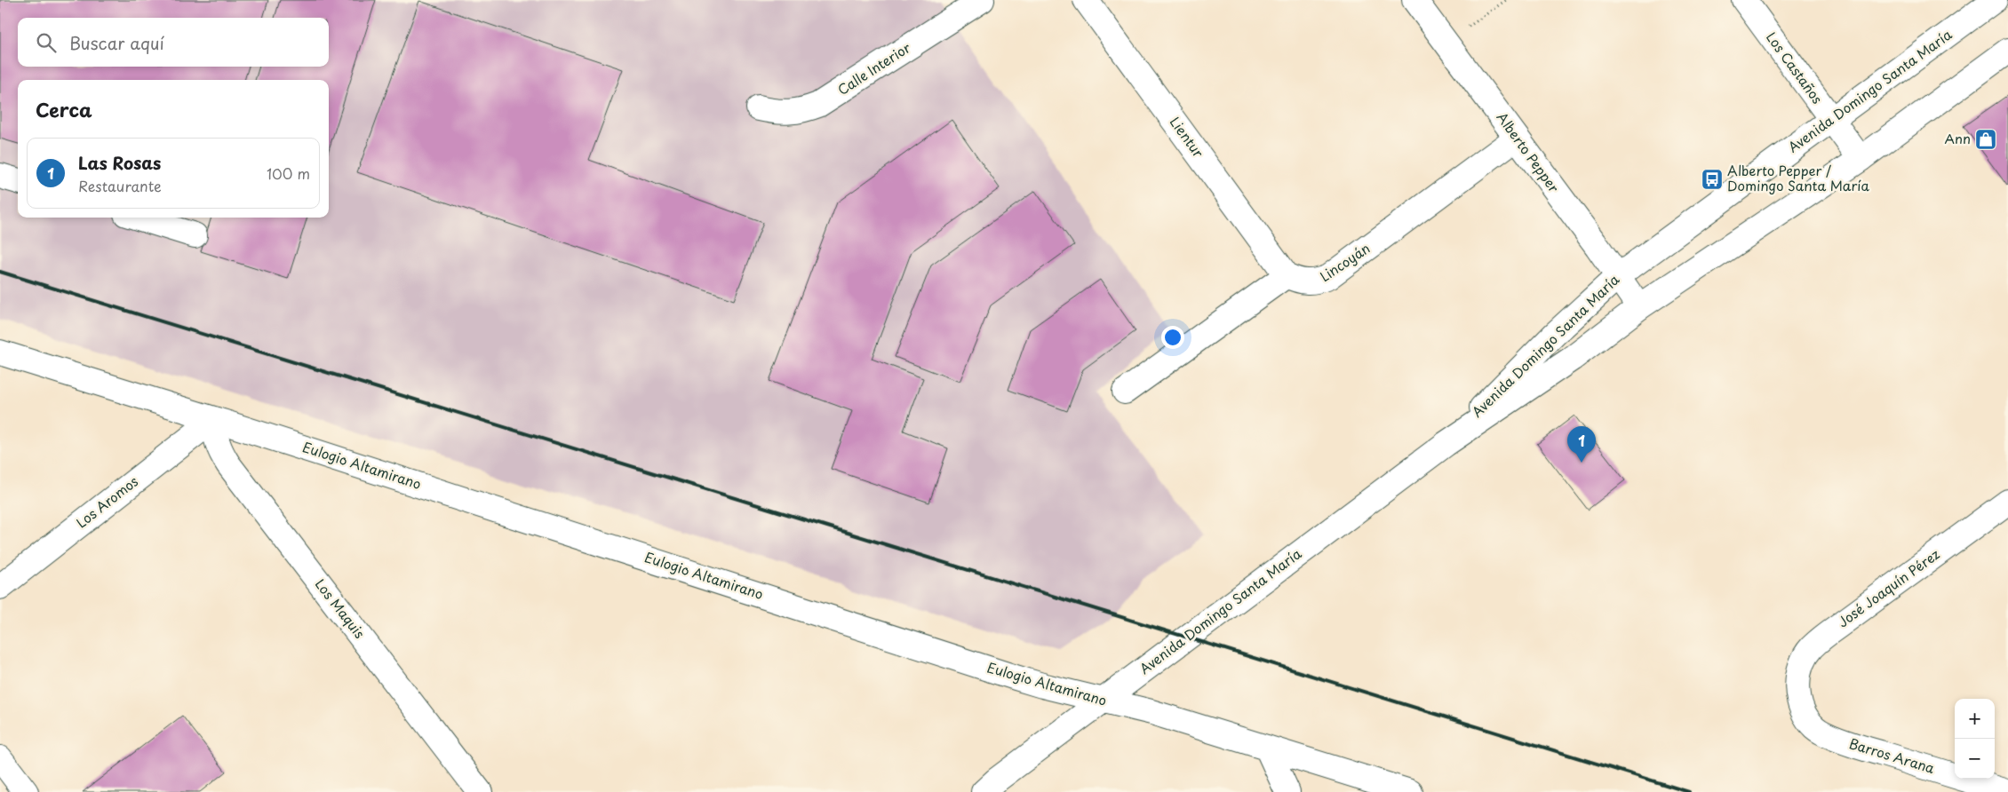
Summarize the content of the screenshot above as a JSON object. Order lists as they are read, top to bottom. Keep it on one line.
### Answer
{"streets":{"street":["Los Castaños","Calle Interior","Avenida Domingo Santa María","Lientur","Alberto Pepper","Lincoyán","Eulogio Altamirano","Los Aromos","José Joaquín Pérez","Los Maquis","Barros Arana"]},"crossings":[["Los Castaños","Avenida Domingo Santa María"],["Avenida Domingo Santa María","Alberto Pepper"],["Avenida Domingo Santa María","Eulogio Altamirano"],["Lientur","Lincoyán"],["Alberto Pepper","Lincoyán"],["Eulogio Altamirano","Los Aromos"],["Eulogio Altamirano","Los Maquis"],["Los Aromos","Los Maquis"],["José Joaquín Pérez","Barros Arana"]],"places":{"shop":["Ann"],"bus stop":["Alberto Pepper / Domingo Santa María"]},"page":{"search":"Buscar aquí","heading":"Cerca","list":[{"mark":"1","name":"Las Rosas","note":"Restaurante","value":"100 m"}],"pins":"1","map_buttons":["+","−"]}}
